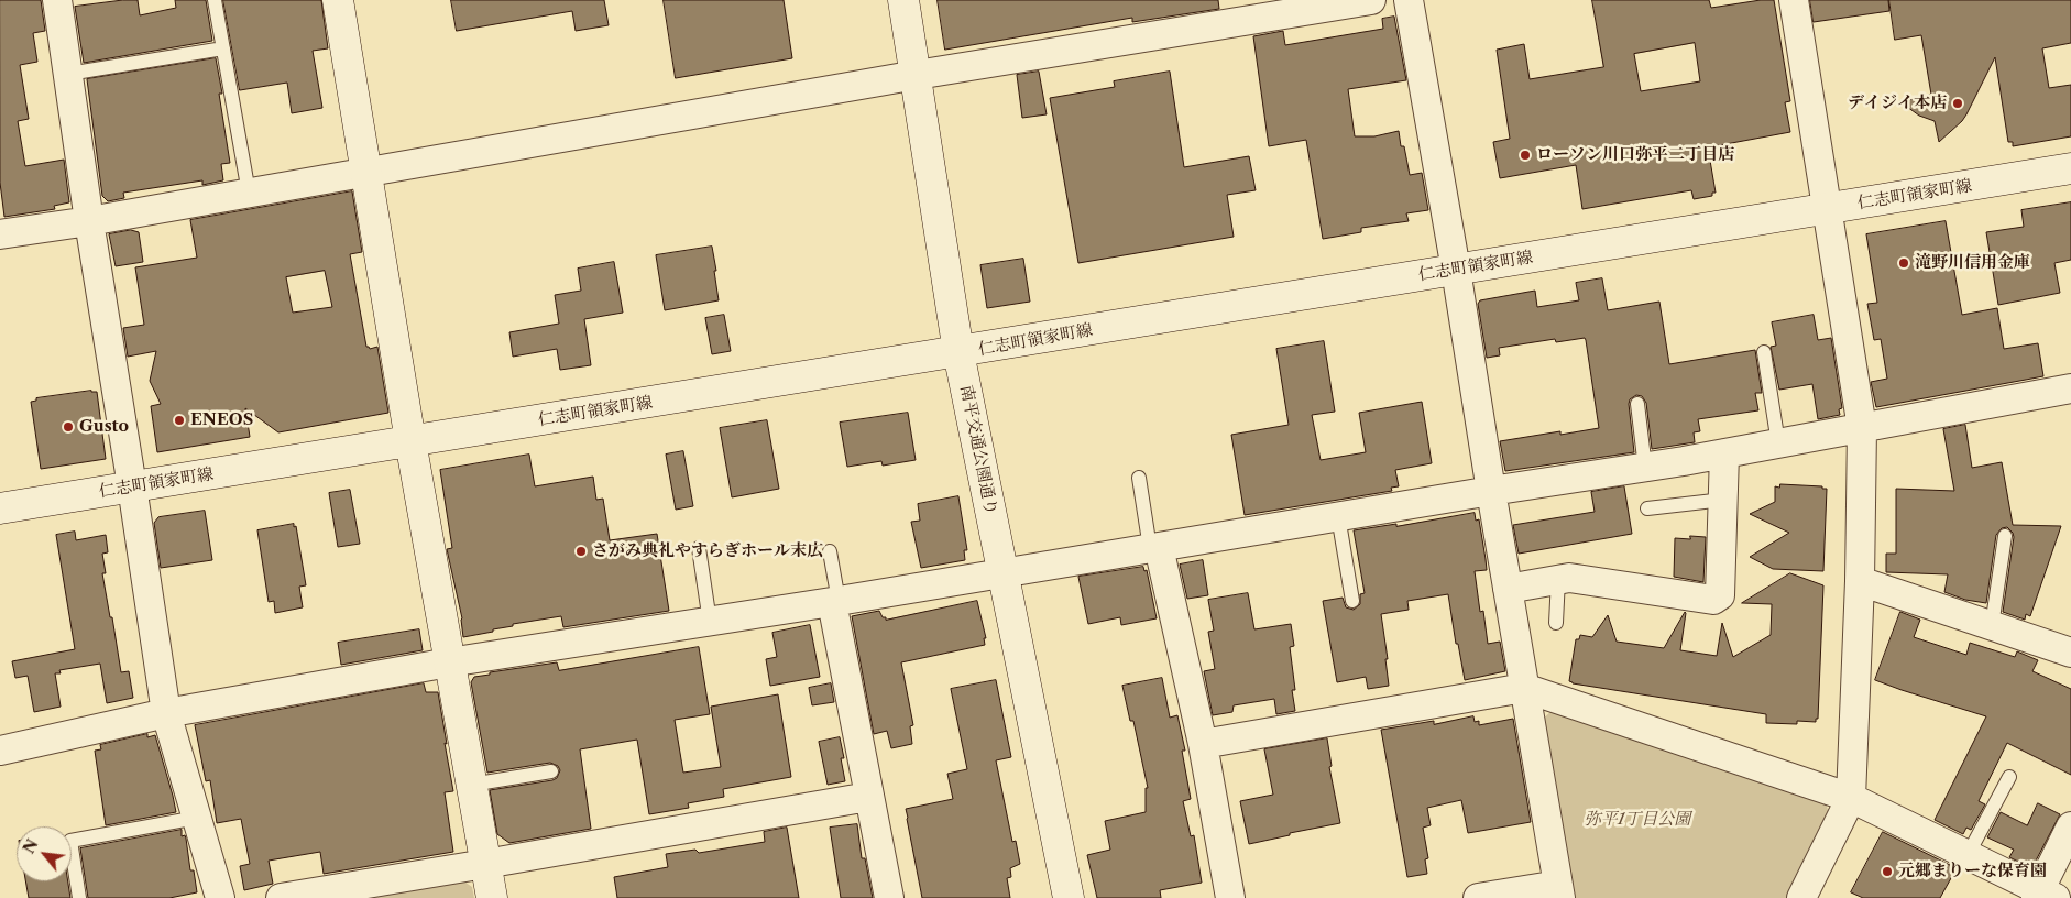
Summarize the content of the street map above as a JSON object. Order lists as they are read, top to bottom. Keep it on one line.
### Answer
{"streets":{"street":["仁志町領家町線","南平交通公園通り"]},"crossings":[["仁志町領家町線","南平交通公園通り"]],"parks":["弥平1丁目公園"],"places":["デイジイ本店","ローソン川口弥平二丁目店","滝野川信用金庫","ENEOS","Gusto","さがみ典礼やすらぎホール末広","元郷まりーな保育園"],"north":"top left"}
